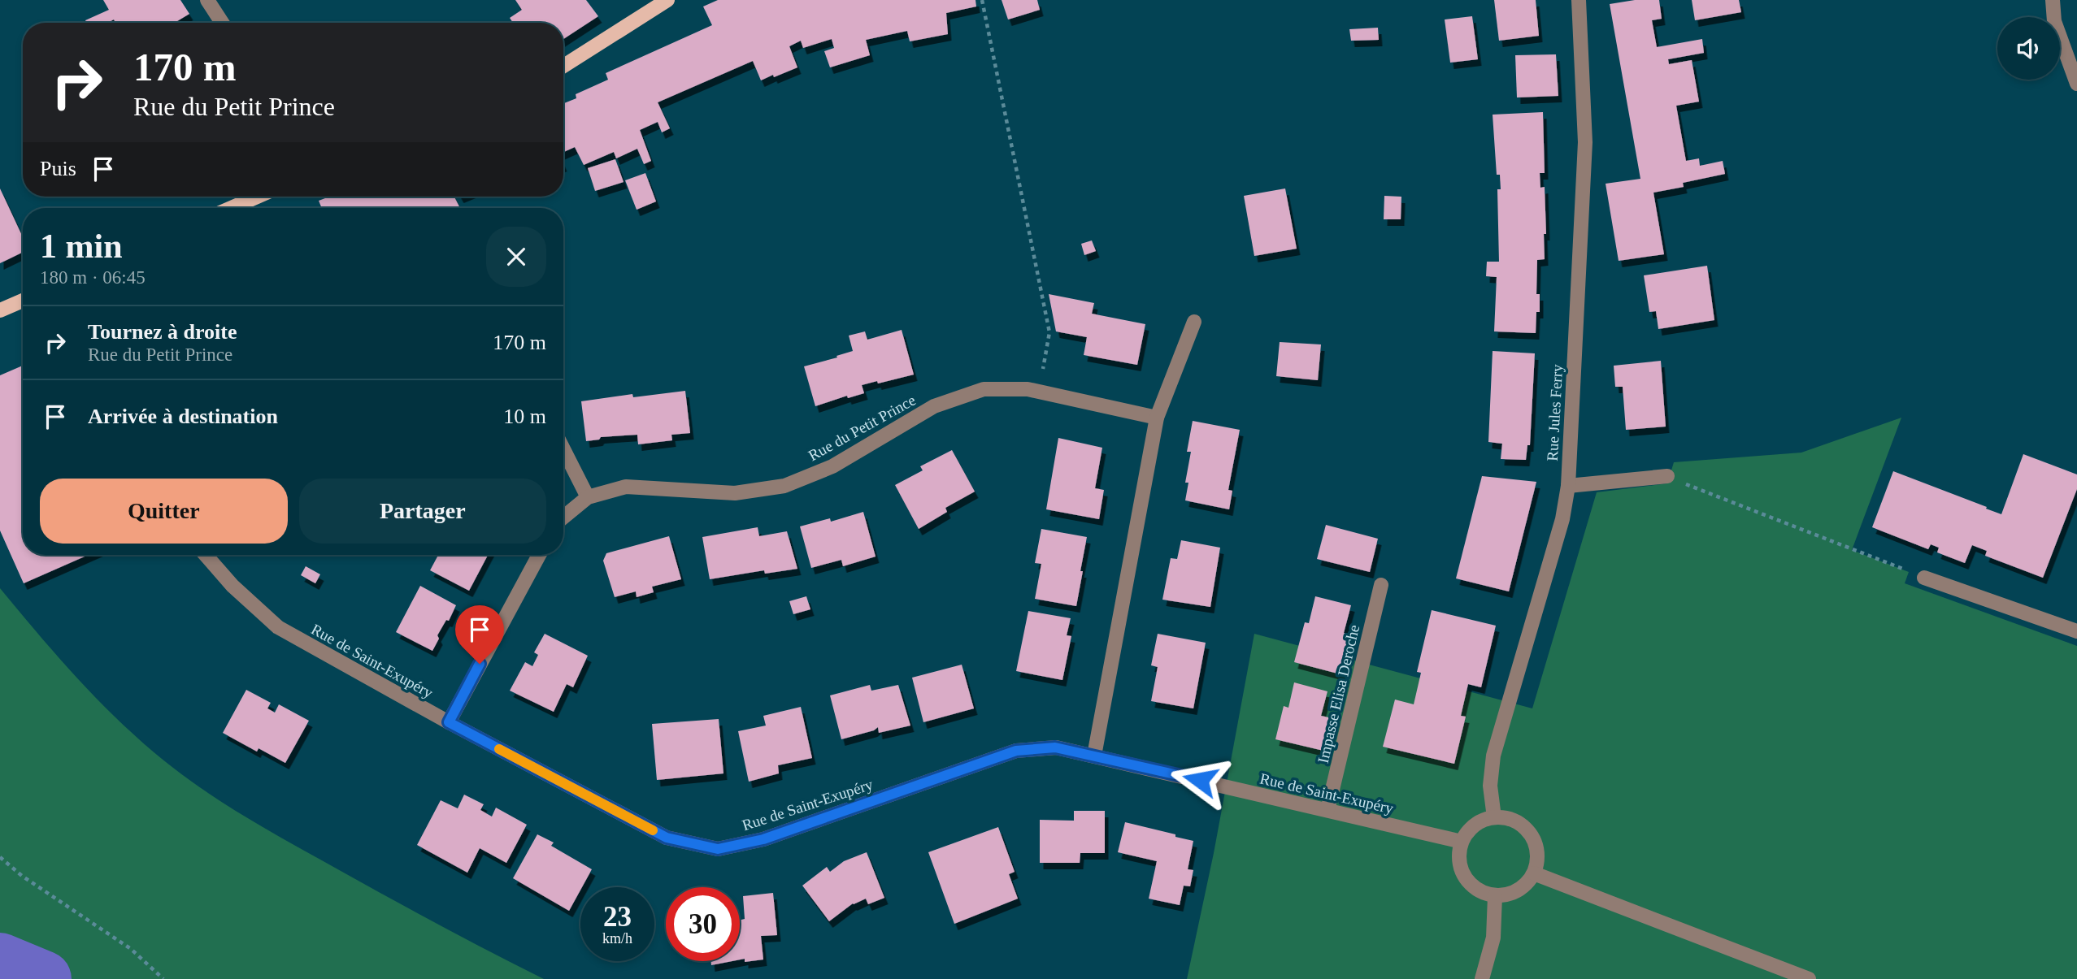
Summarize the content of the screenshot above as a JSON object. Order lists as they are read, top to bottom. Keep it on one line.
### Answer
{"streets":{"street":["Rue Jules Ferry","Rue du Petit Prince","Rue de Saint-Exupéry","Impasse Elisa Deroche"]},"crossings":[["Rue Jules Ferry","Rue de Saint-Exupéry"],["Rue de Saint-Exupéry","Impasse Elisa Deroche"]],"page":{"turn":["170 m","Rue du Petit Prince"],"then":"Puis","heading":["1 min","180 m · 06:45"],"list":[{"name":"Tournez à droite","note":"Rue du Petit Prince","value":"170 m"},{"name":"Arrivée à destination","value":"10 m"}],"buttons":["Quitter","Partager"],"speed":"23 km/h","limit":"30"}}
